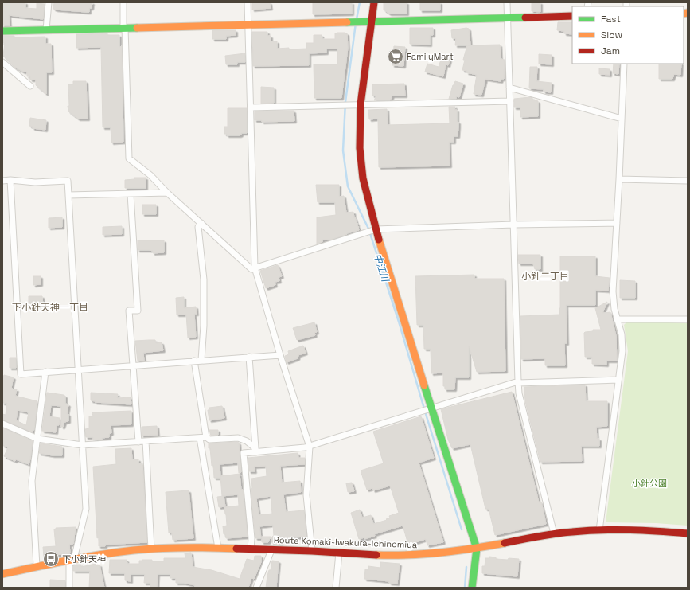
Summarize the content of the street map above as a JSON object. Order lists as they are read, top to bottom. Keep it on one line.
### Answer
{"streets":{"street":["Route Komaki-Iwakura-Ichinomiya"]},"districts":["小針二丁目","下小針天神一丁目"],"water":["中江川"],"parks":["小針公園"],"places":{"supermarket":["FamilyMart"],"bus stop":["下小針天神"]},"legend":["Fast","Slow","Jam"]}
